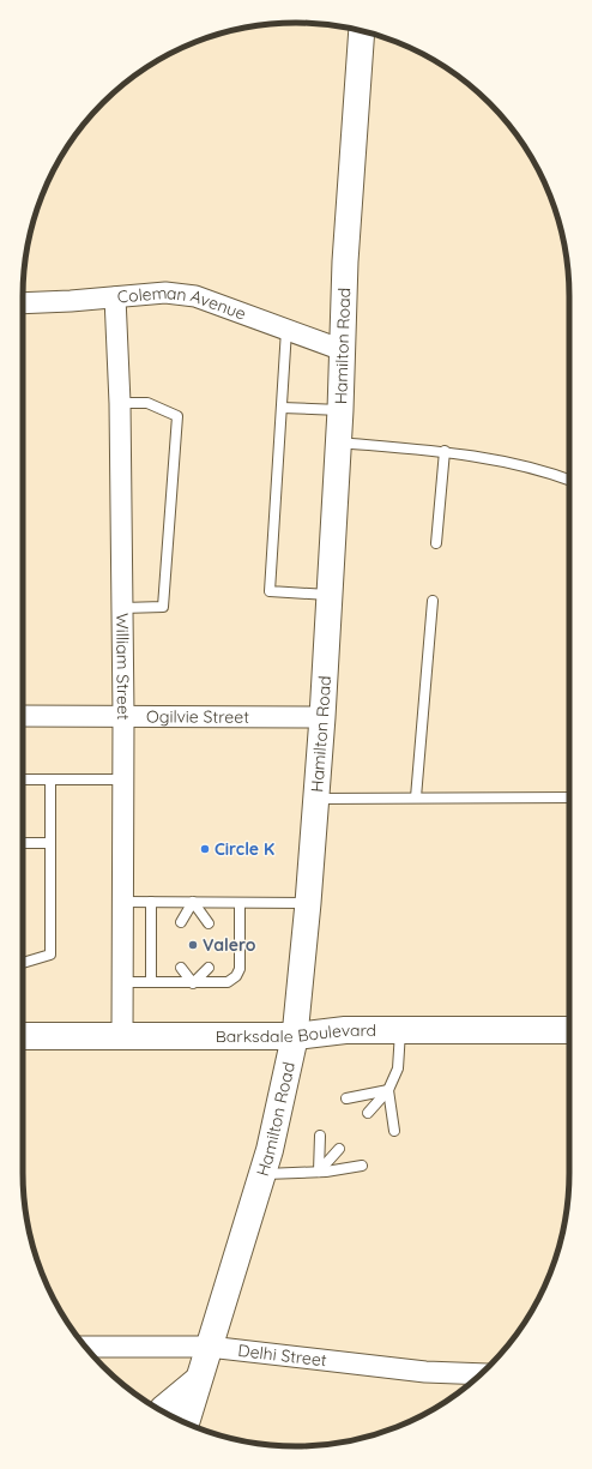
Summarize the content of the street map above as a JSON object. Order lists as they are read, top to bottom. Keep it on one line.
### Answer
{"streets":{"main road":["Hamilton Road","Barksdale Boulevard"],"street":["Coleman Avenue","William Street","Ogilvie Street","Delhi Street"]},"crossings":[["Coleman Avenue","Hamilton Road"],["Coleman Avenue","William Street"],["Hamilton Road","Ogilvie Street"],["Hamilton Road","Barksdale Boulevard"],["Hamilton Road","Delhi Street"],["William Street","Ogilvie Street"],["William Street","Barksdale Boulevard"]],"places":["Circle K","Valero"]}
